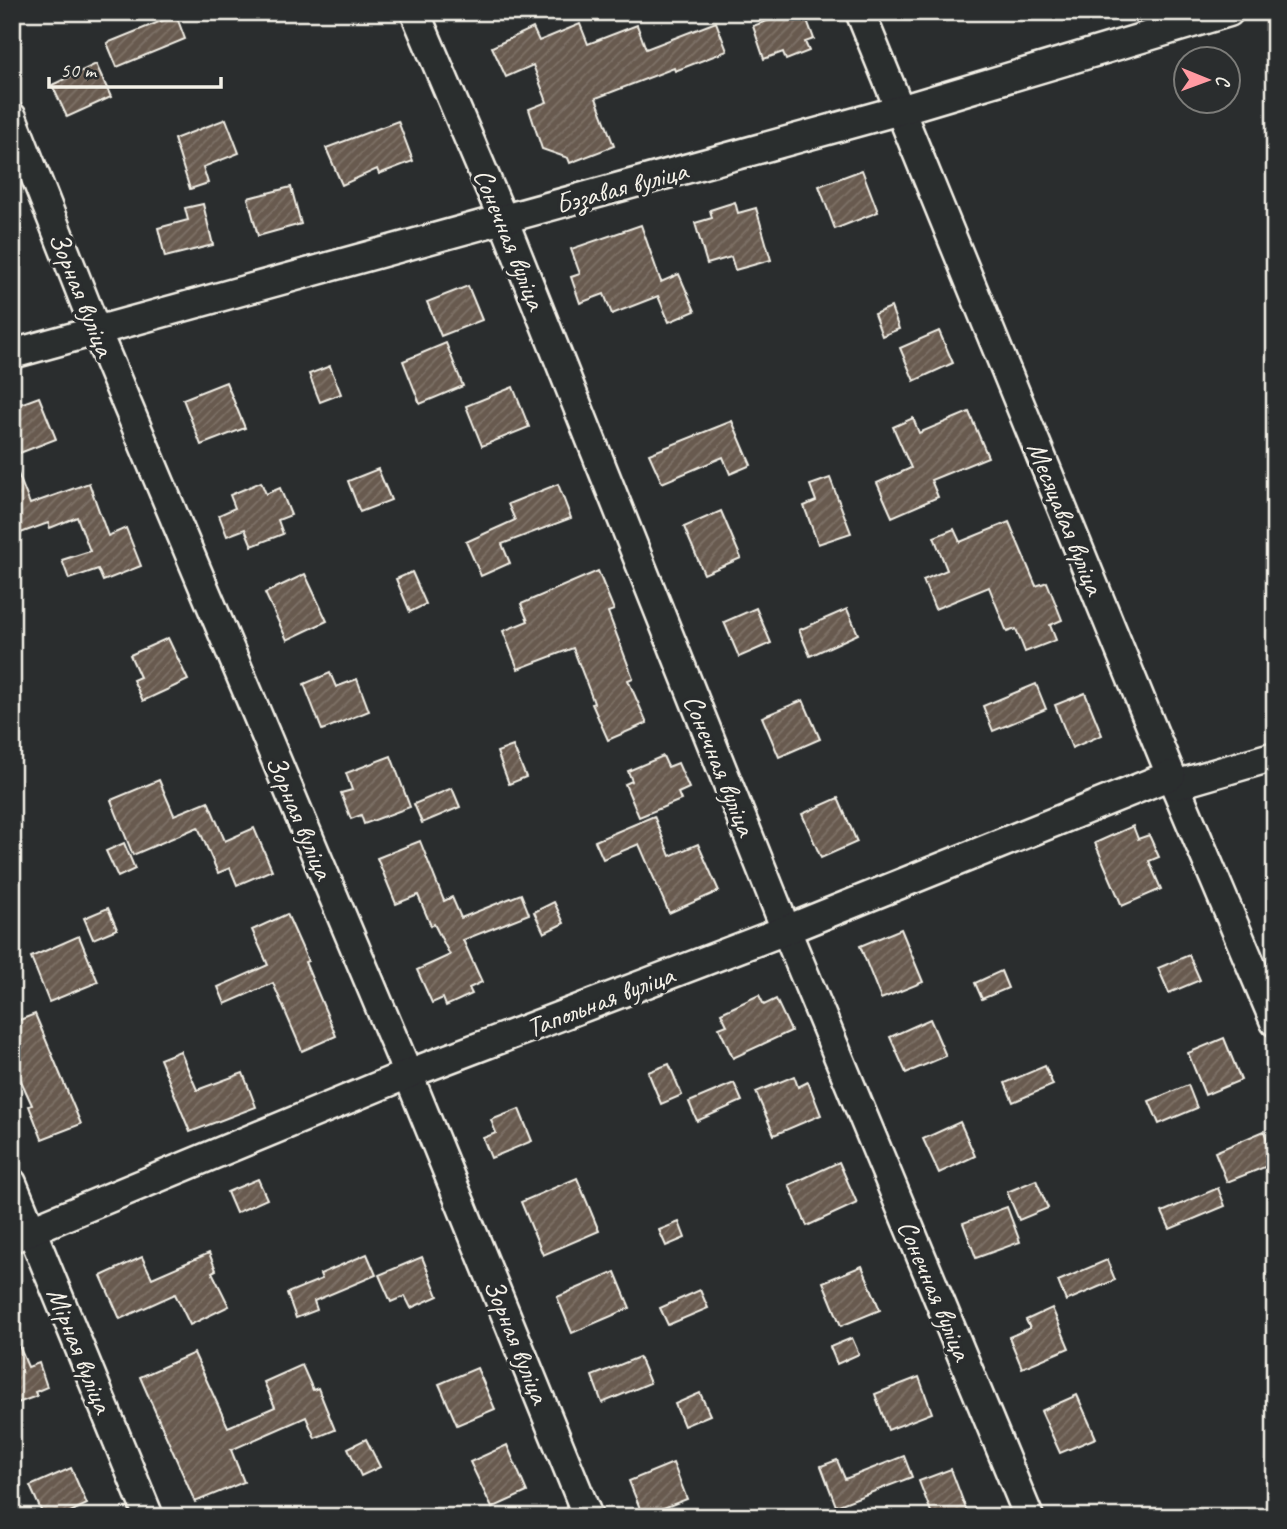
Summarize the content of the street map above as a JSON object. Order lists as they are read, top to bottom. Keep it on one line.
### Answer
{"streets":{"street":["Бэзавая вуліца","Сонечная вуліца","Зорная вуліца","Месяцавая вуліца","Тапольная вуліца","Мірная вуліца"]},"crossings":[["Бэзавая вуліца","Сонечная вуліца"],["Бэзавая вуліца","Зорная вуліца"],["Бэзавая вуліца","Месяцавая вуліца"],["Сонечная вуліца","Тапольная вуліца"],["Зорная вуліца","Тапольная вуліца"],["Месяцавая вуліца","Тапольная вуліца"],["Тапольная вуліца","Мірная вуліца"]],"scale_bar":"50 m","north":"right"}
